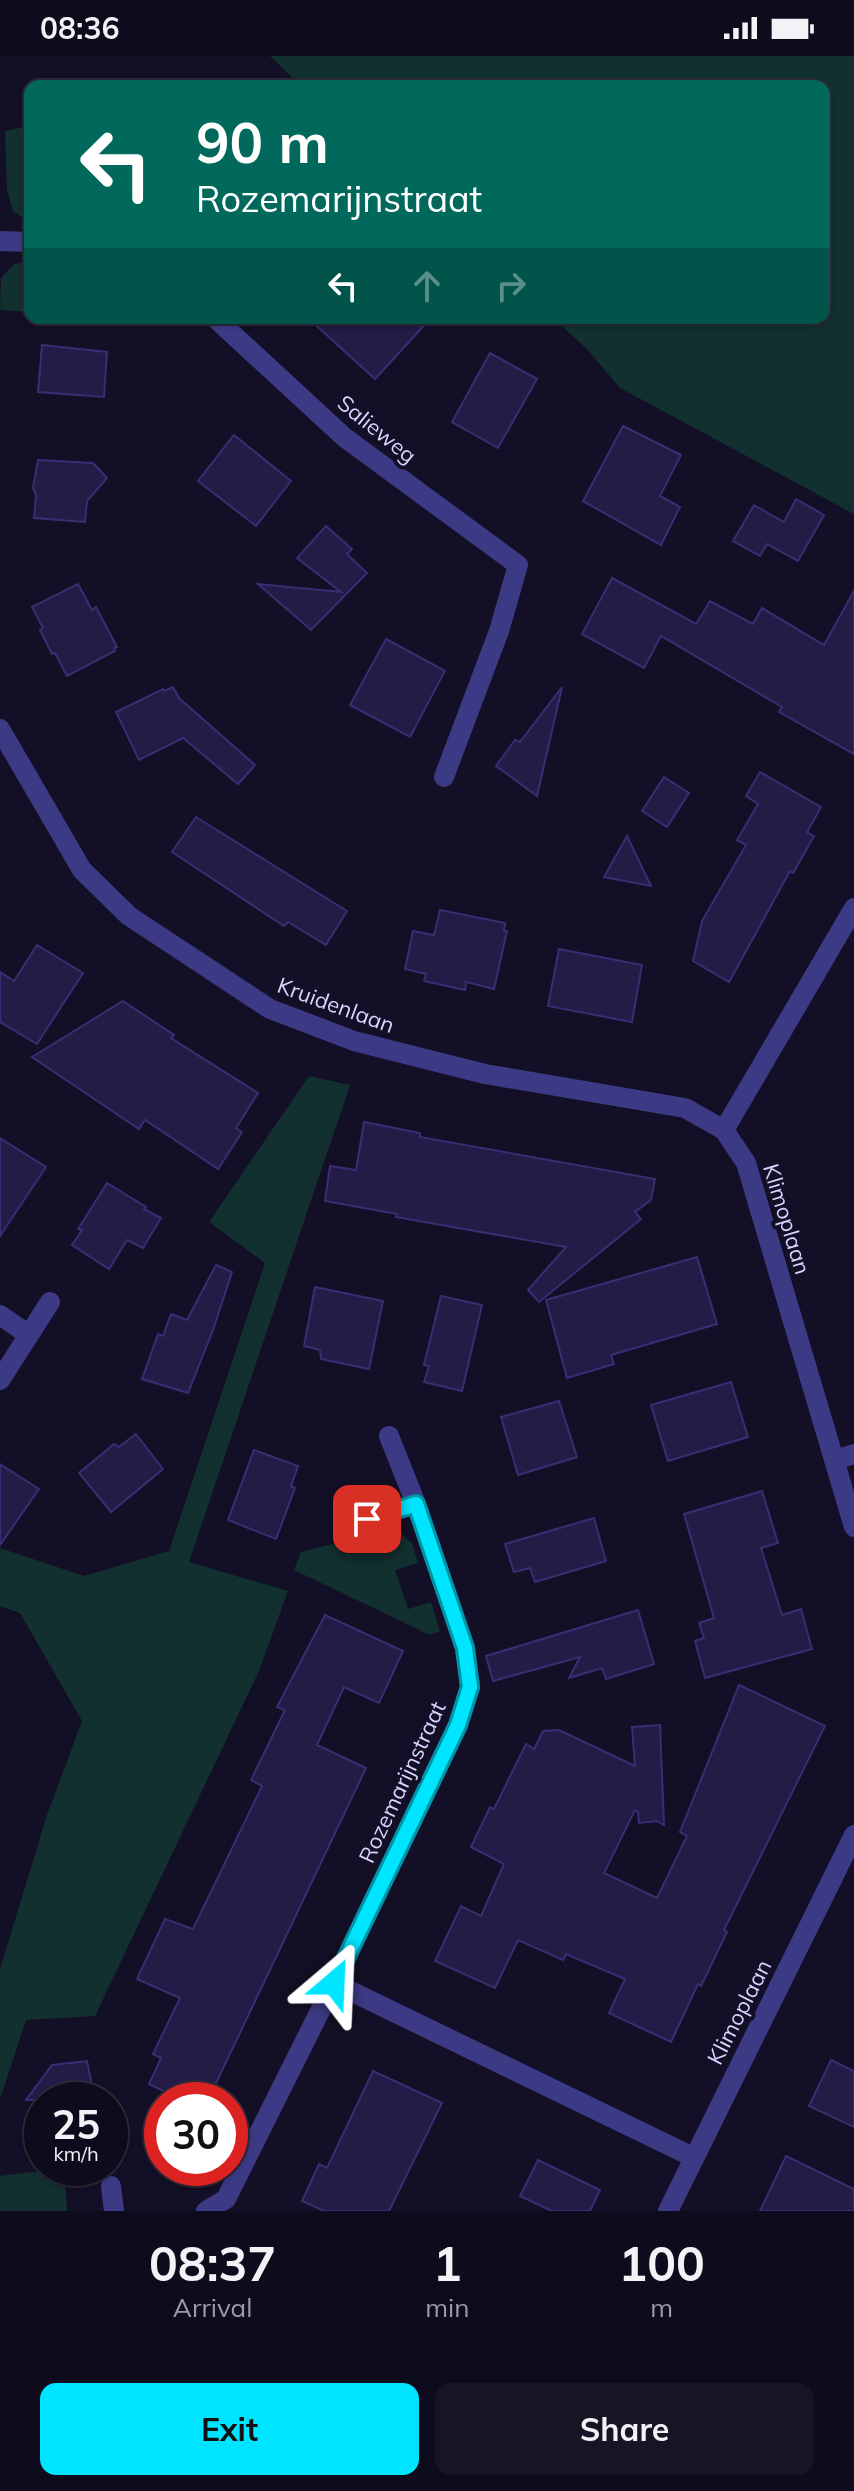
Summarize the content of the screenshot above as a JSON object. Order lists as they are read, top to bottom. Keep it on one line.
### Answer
{"streets":{"street":["Salieweg","Kruidenlaan","Klimoplaan","Rozemarijnstraat"]},"crossings":[["Kruidenlaan","Klimoplaan"]],"page":{"status":"08:36","turn":["90 m","Rozemarijnstraat"],"speed":"25 km/h","limit":"30","eta":["08:37","Arrival","1","min","100","m"],"buttons":["Exit","Share"]}}
